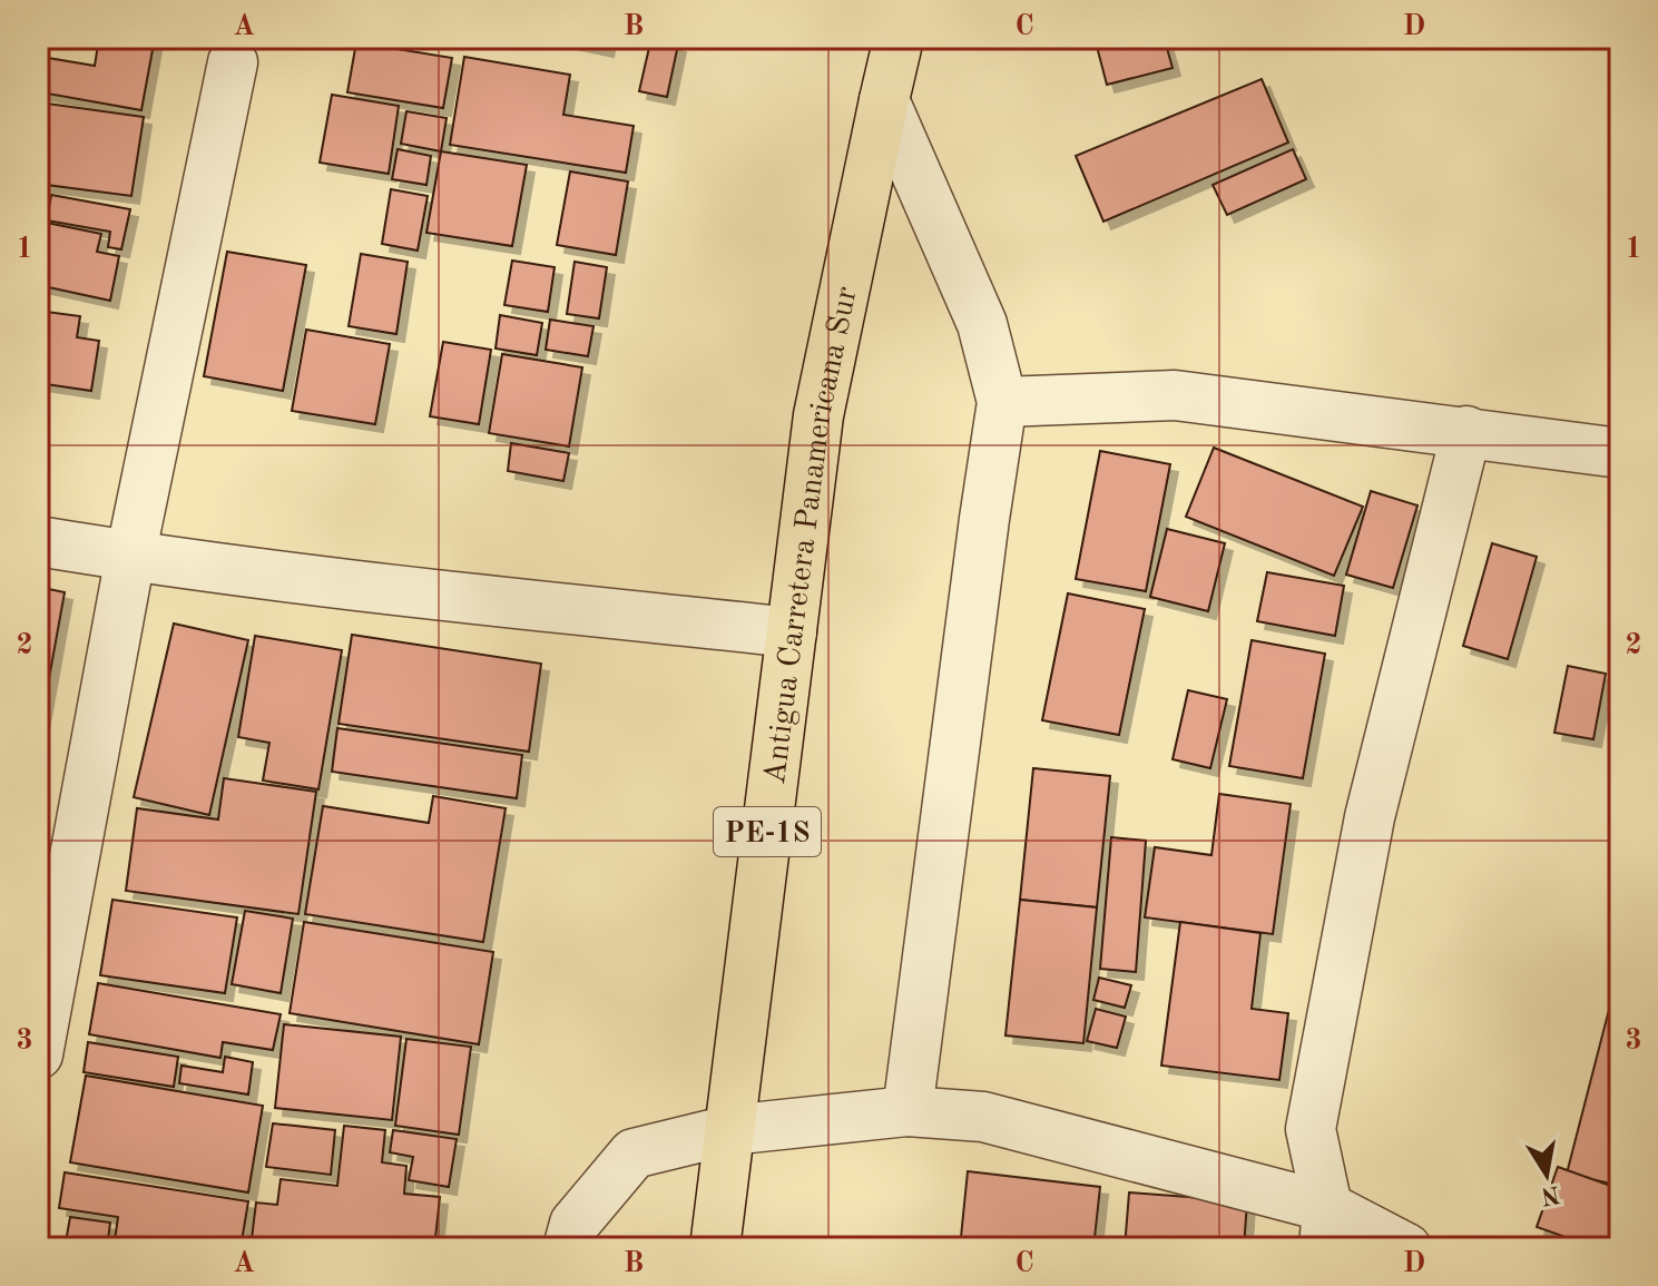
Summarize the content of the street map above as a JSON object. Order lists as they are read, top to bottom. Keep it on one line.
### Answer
{"streets":{"highway":["Antigua Carretera Panamericana Sur","PE-1S"]},"north":"bottom","grid":{"columns":["A","B","C","D"],"rows":["1","2","3"]}}
